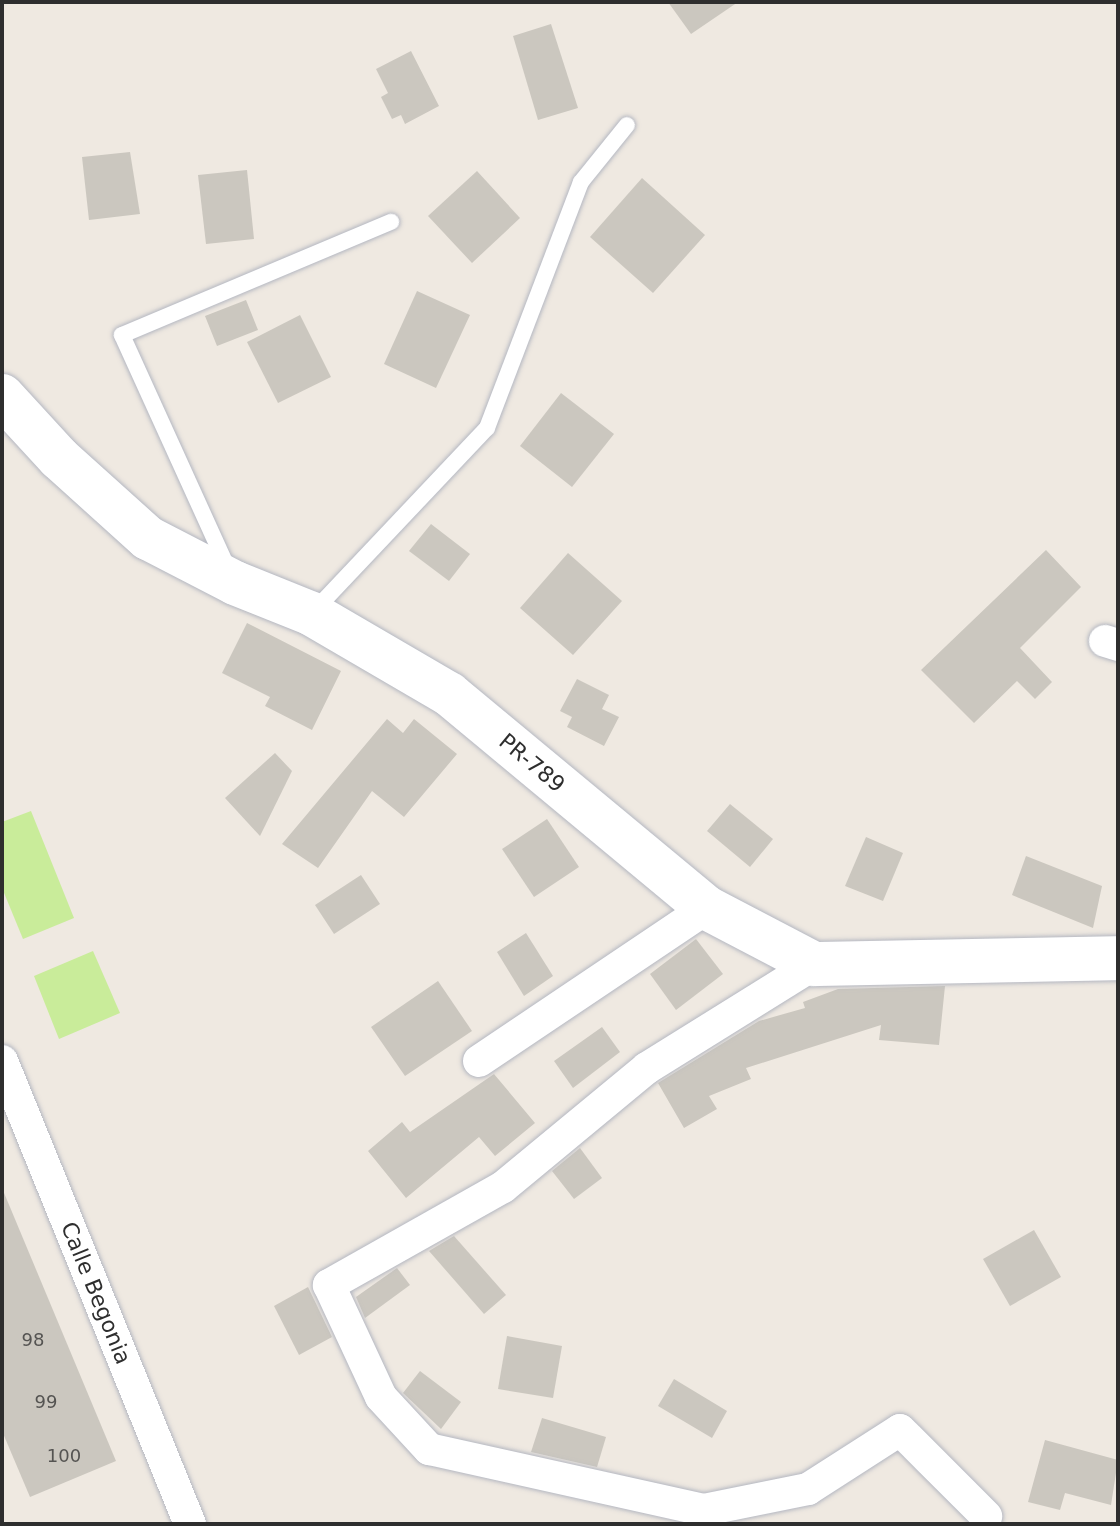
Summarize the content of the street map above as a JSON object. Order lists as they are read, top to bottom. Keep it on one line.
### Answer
{"streets":{"street":["PR-789","Calle Begonia"]},"house_numbers":["98","99","100"]}
